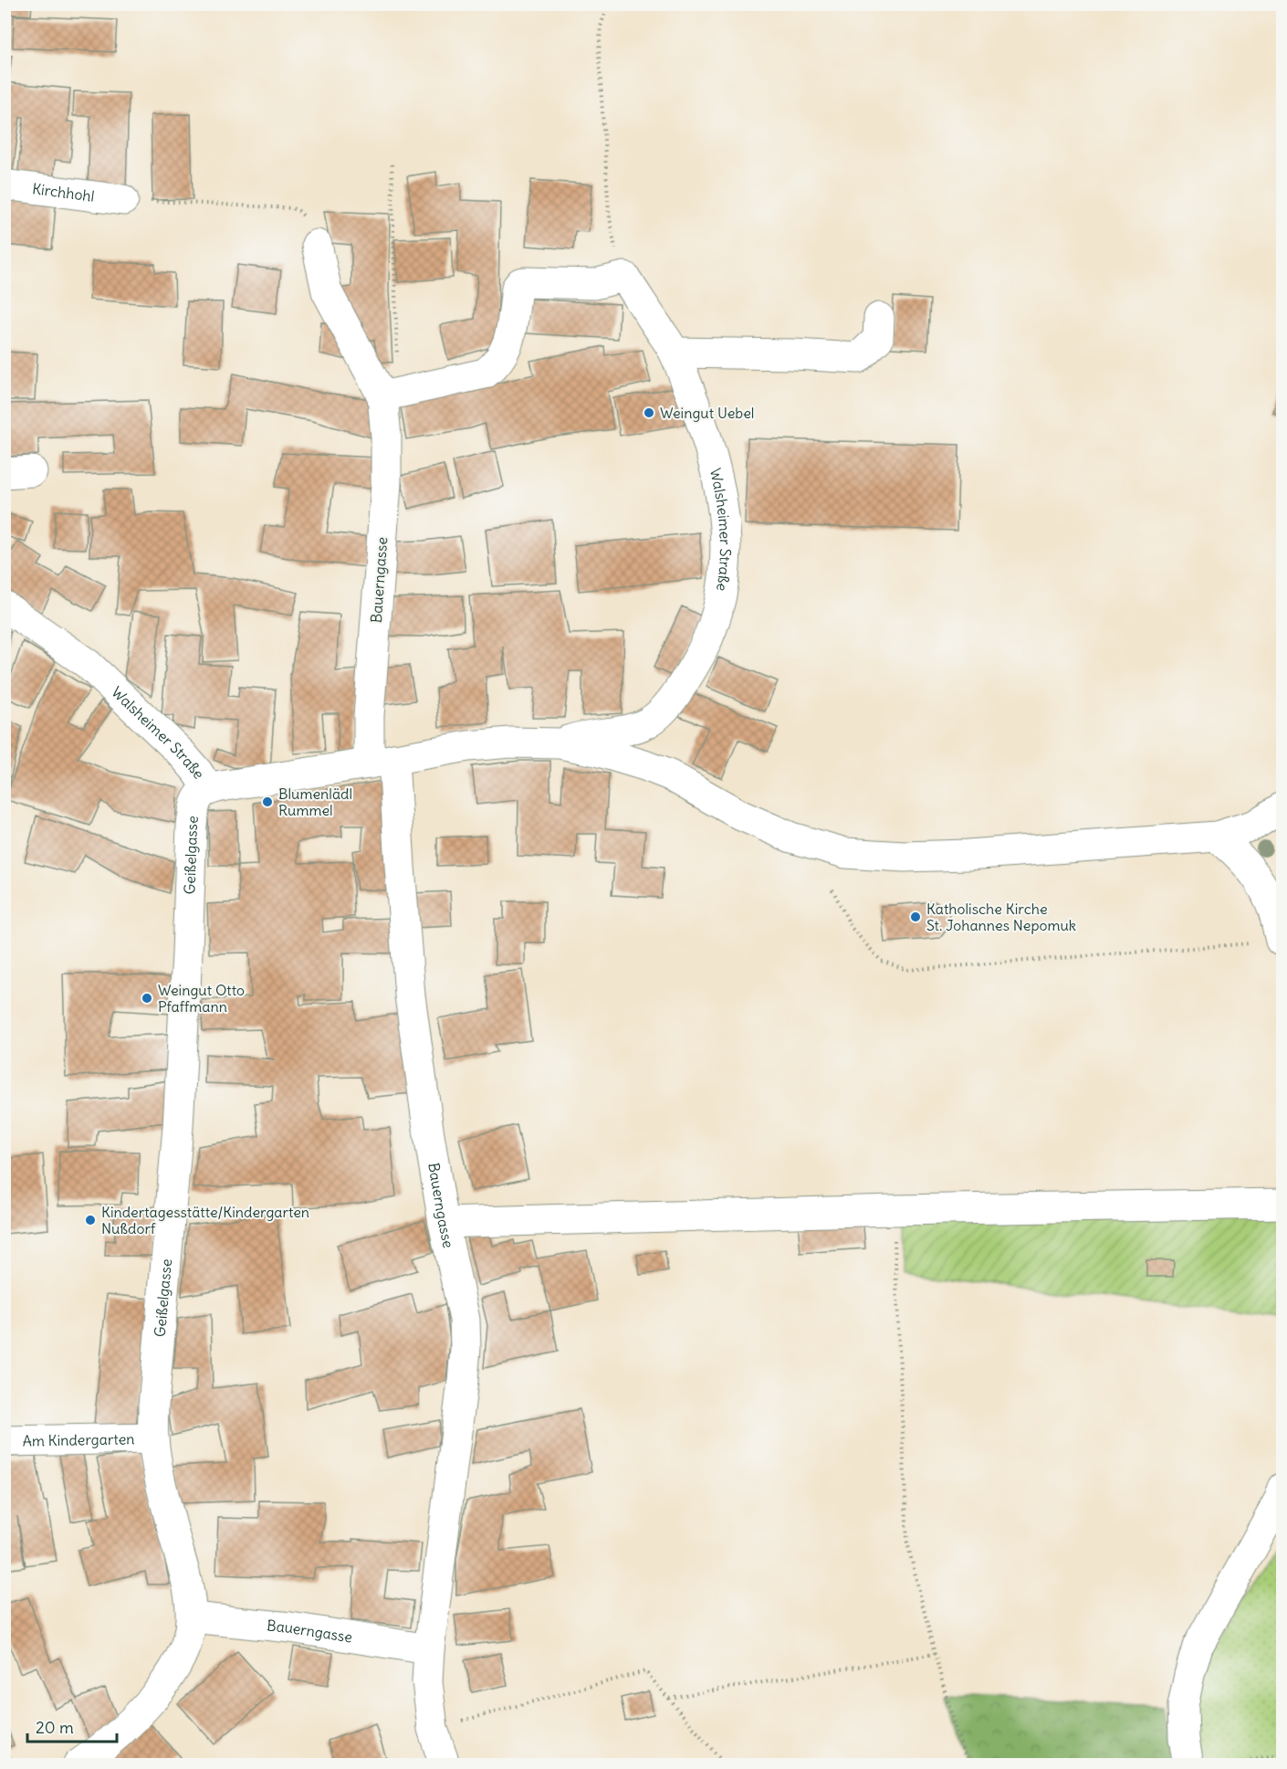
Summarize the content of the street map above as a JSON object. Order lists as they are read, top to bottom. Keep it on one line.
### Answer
{"streets":{"street":["Kirchhohl","Walsheimer Straße","Bauerngasse","Geißelgasse","Am Kindergarten"]},"crossings":[["Walsheimer Straße","Bauerngasse"],["Walsheimer Straße","Geißelgasse"],["Bauerngasse","Geißelgasse"],["Geißelgasse","Am Kindergarten"]],"places":["Weingut Uebel","Blumenlädl Rummel","Katholische Kirche St. Johannes Nepomuk","Weingut Otto Pfaffmann","Kindertagesstätte/Kindergarten Nußdorf"],"scale_bar":"20 m"}
